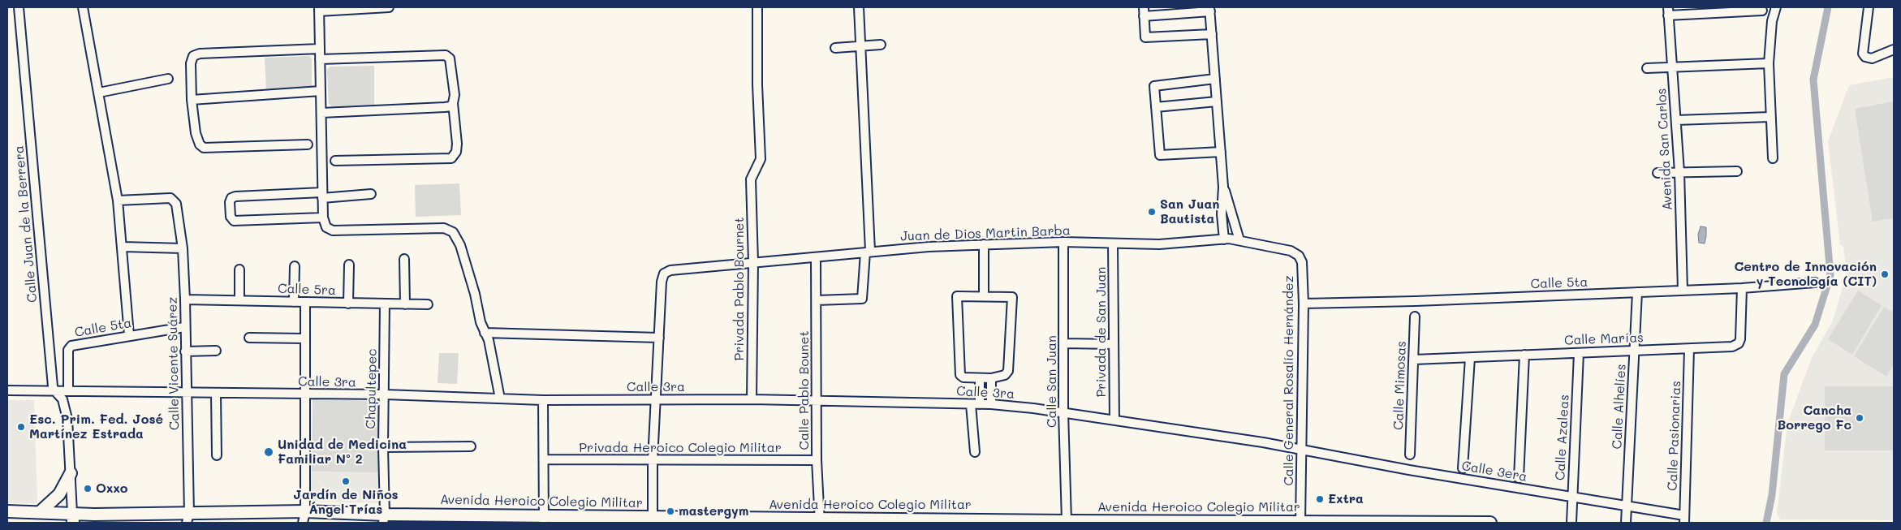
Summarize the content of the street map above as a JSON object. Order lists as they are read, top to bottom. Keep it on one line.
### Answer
{"streets":{"main road":["Avenida Heroico Colegio Militar"],"street":["Avenida San Carlos","Calle Juan de la Berrera","Juan de Dios Martin Barba","Calle 5ta","Privada Pablo Bournet","Calle 5ra","Privada de San Juan","Calle Marías","Calle Vicente Suárez","Calle General Rosalío Hernández","Calle San Juan","Calle 3ra","Calle Mimosas","Chapultepec","Calle Pablo Bounet","Calle Alhelíes","Calle Pasionarias","Calle Azaleas","Privada Heroico Colegio Militar","Calle 3era"]},"crossings":[["Avenida San Carlos","Calle 5ta"],["Calle Juan de la Berrera","Calle 3ra"],["Juan de Dios Martin Barba","Privada Pablo Bournet"],["Juan de Dios Martin Barba","Privada de San Juan"],["Juan de Dios Martin Barba","Calle General Rosalío Hernández"],["Juan de Dios Martin Barba","Calle San Juan"],["Juan de Dios Martin Barba","Calle Pablo Bounet"],["Calle 5ta","Calle Marías"],["Calle 5ta","Calle Vicente Suárez"],["Calle 5ta","Calle General Rosalío Hernández"],["Calle 5ta","Calle 3ra"],["Calle 5ta","Calle Alhelíes"],["Privada Pablo Bournet","Calle 3ra"],["Calle 5ra","Calle Vicente Suárez"],["Calle 5ra","Chapultepec"],["Privada de San Juan","Calle 3ra"],["Calle Marías","Calle Mimosas"],["Calle Marías","Calle Alhelíes"],["Calle Marías","Calle Pasionarias"],["Calle Marías","Calle Azaleas"],["Calle Vicente Suárez","Calle 3ra"],["Calle Vicente Suárez","Avenida Heroico Colegio Militar"],["Calle General Rosalío Hernández","Calle 3ra"],["Calle General Rosalío Hernández","Calle 3era"],["Calle General Rosalío Hernández","Avenida Heroico Colegio Militar"],["Calle San Juan","Calle 3ra"],["Calle San Juan","Avenida Heroico Colegio Militar"],["Calle 3ra","Chapultepec"],["Calle 3ra","Calle Pablo Bounet"],["Calle 3ra","Calle 3era"],["Chapultepec","Avenida Heroico Colegio Militar"],["Calle Pablo Bounet","Privada Heroico Colegio Militar"],["Calle Pablo Bounet","Avenida Heroico Colegio Militar"],["Calle Alhelíes","Calle 3era"],["Calle Pasionarias","Calle 3era"],["Calle Azaleas","Calle 3era"]],"places":["San Juan Bautista","Centro de Innovación y Tecnología (CIT)","Cancha Borrego Fc","Esc. Prim. Fed. José Martínez Estrada","Unidad de Medicina Familiar Nº 2","Jardín de Niños Ángel Trías","Oxxo","Extra","mastergym"]}
